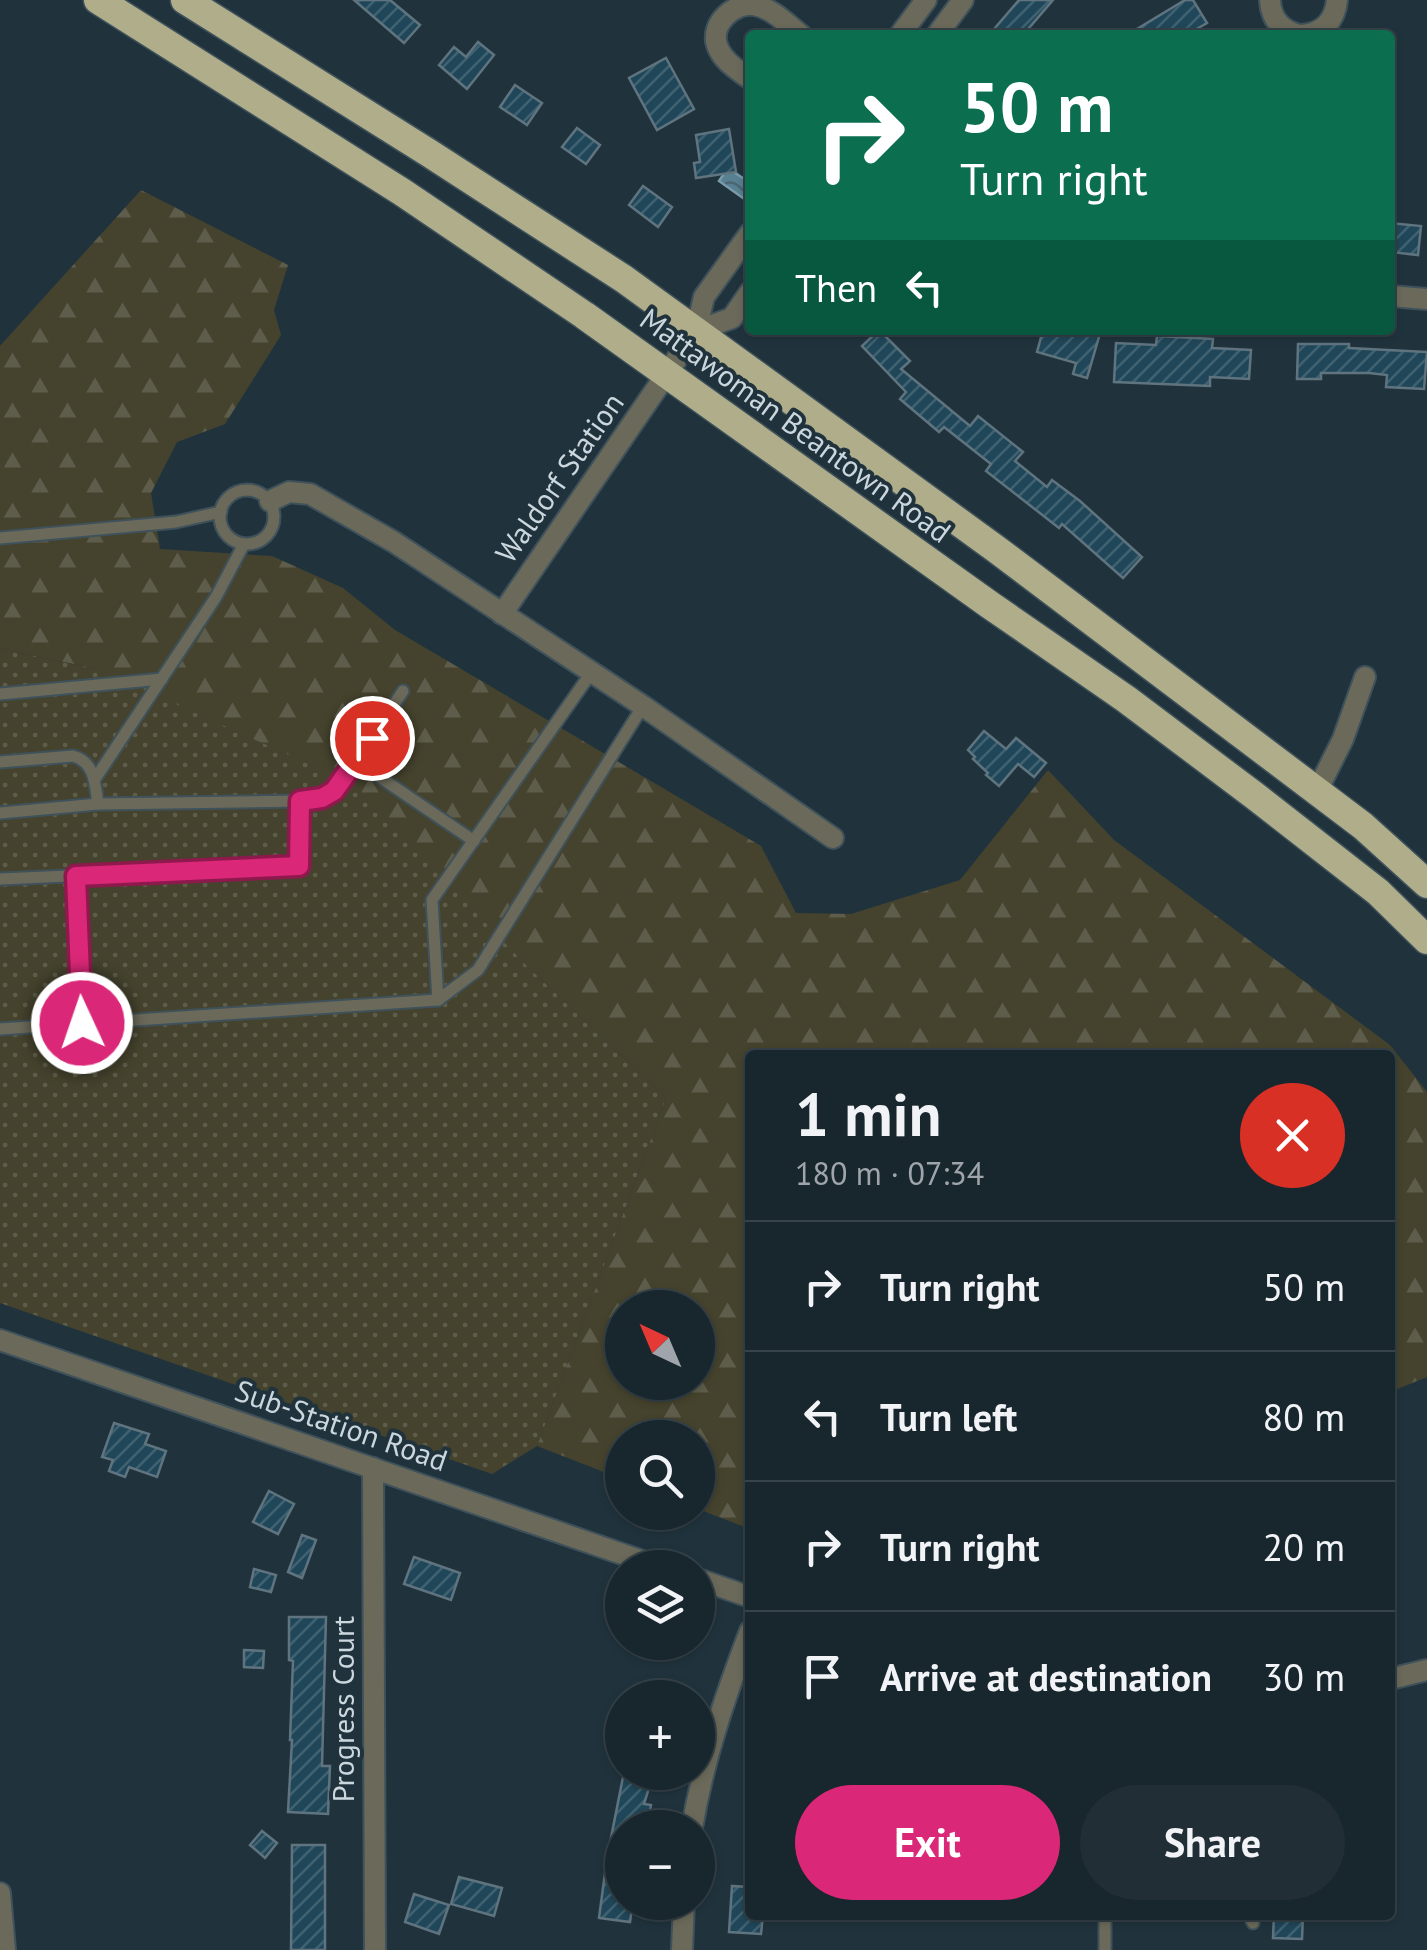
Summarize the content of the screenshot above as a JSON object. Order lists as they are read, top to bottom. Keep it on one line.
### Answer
{"streets":{"highway":["Mattawoman Beantown Road"],"street":["Waldorf Station","Sub-Station Road","Progress Court"]},"crossings":[["Mattawoman Beantown Road","Waldorf Station"],["Sub-Station Road","Progress Court"]],"north":"top left","page":{"turn":["50 m","Turn right"],"then":"Then","heading":["1 min","180 m · 07:34"],"list":[{"name":"Turn right","value":"50 m"},{"name":"Turn left","value":"80 m"},{"name":"Turn right","value":"20 m"},{"name":"Arrive at destination","value":"30 m"}],"map_buttons":["+","−"],"buttons":["Exit","Share"]}}
